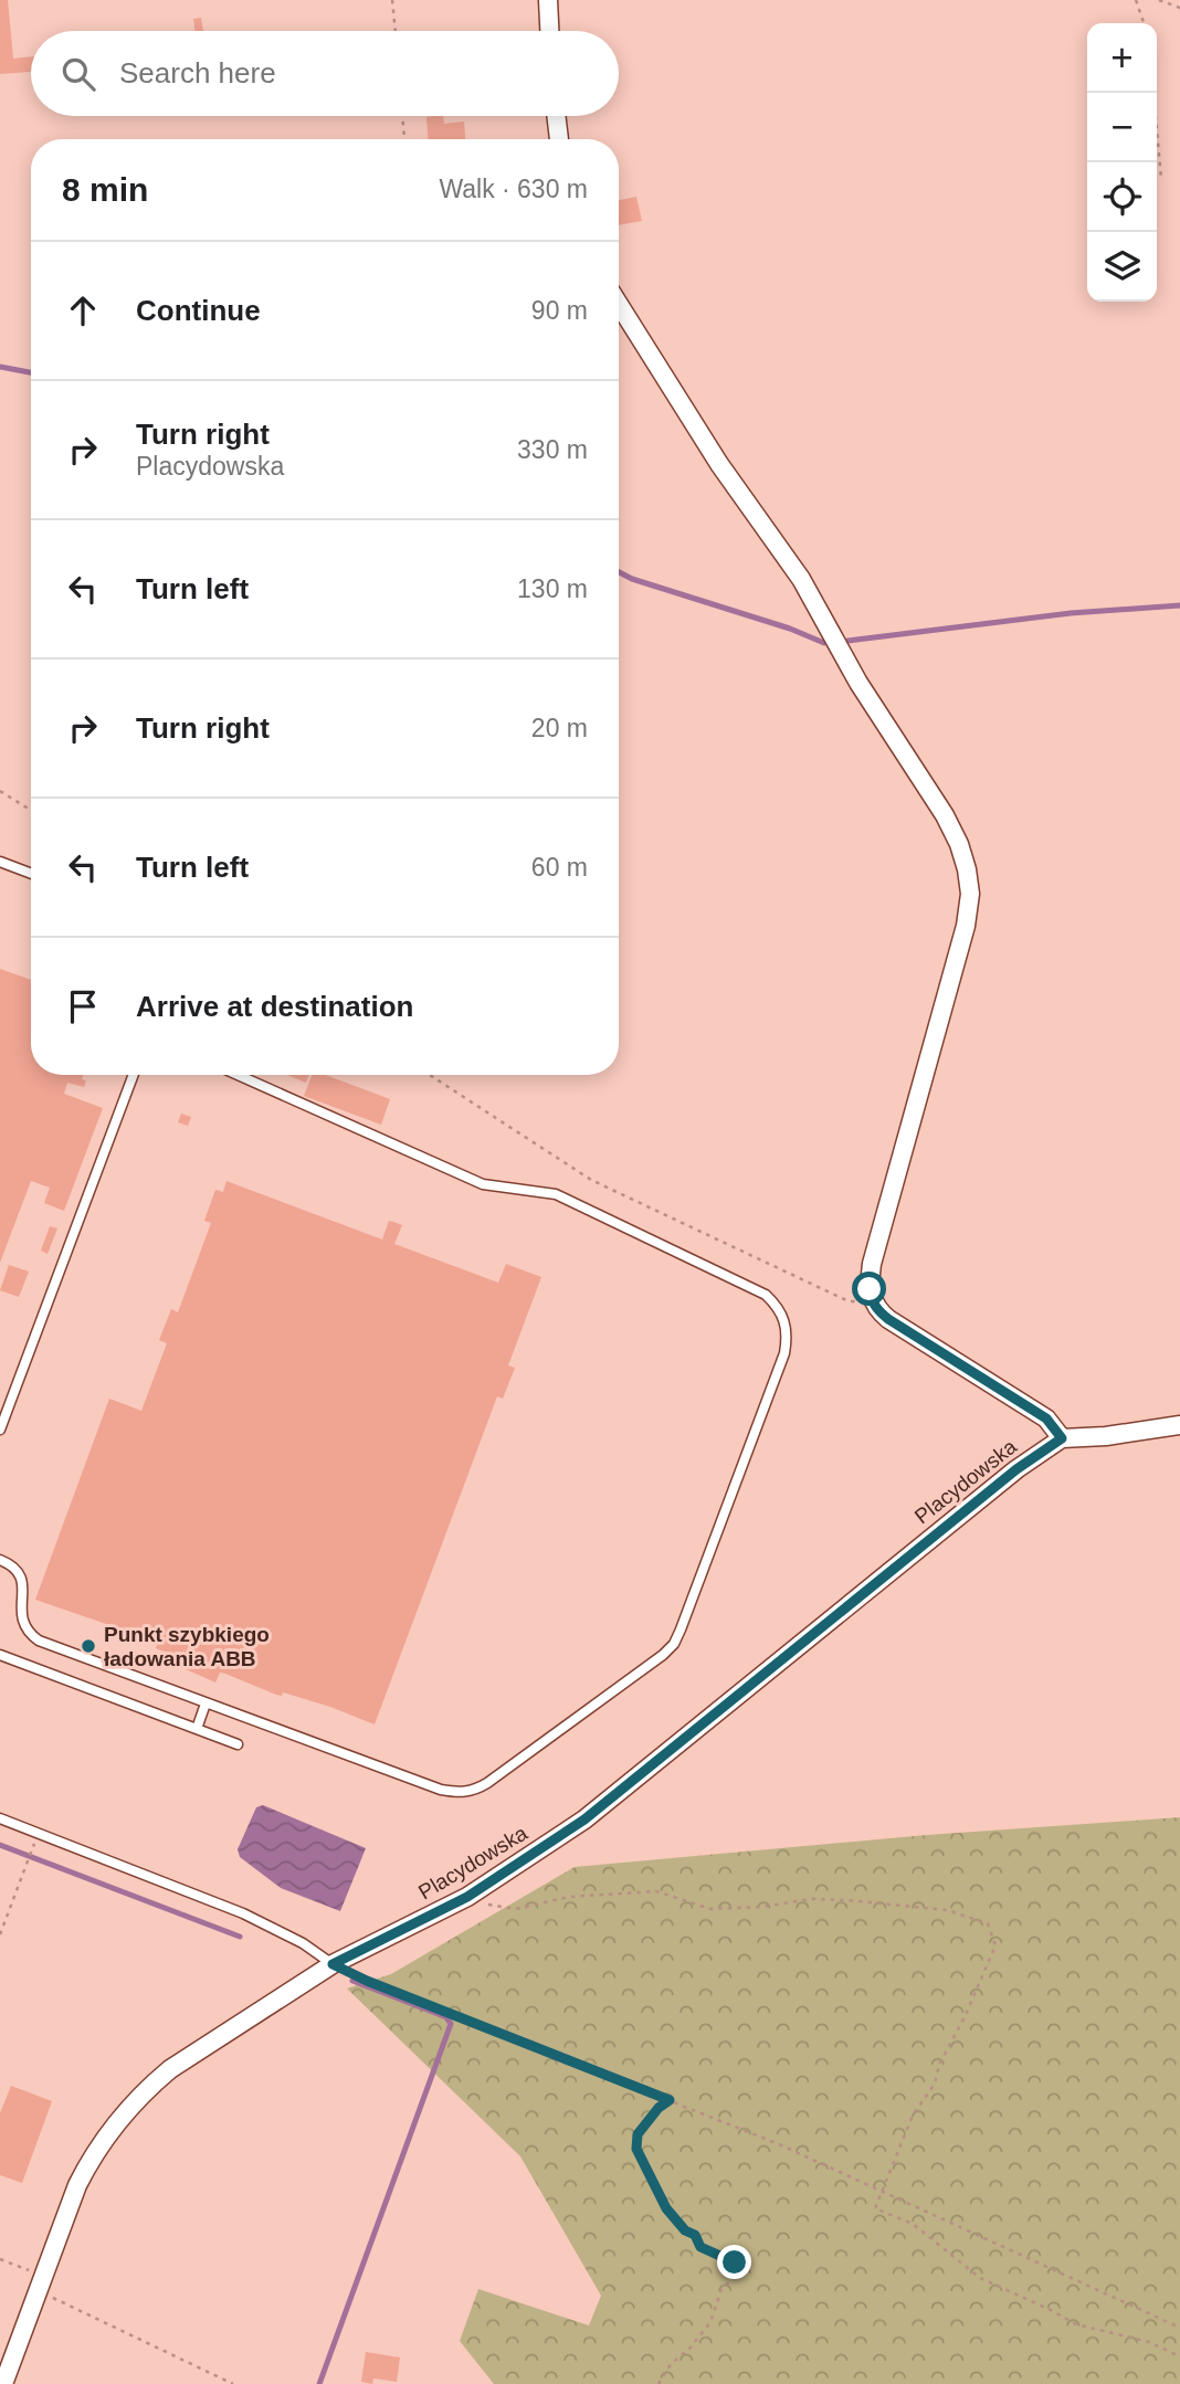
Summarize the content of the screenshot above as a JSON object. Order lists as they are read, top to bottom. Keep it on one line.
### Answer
{"streets":{"street":["Placydowska"]},"places":["Punkt szybkiego ładowania ABB"],"page":{"map_buttons":["+","−"],"search":"Search here","heading":["8 min","Walk · 630 m"],"list":[["Continue","90 m"],["Turn right","Placydowska","330 m"],["Turn left","130 m"],["Turn right","20 m"],["Turn left","60 m"],"Arrive at destination"]}}
